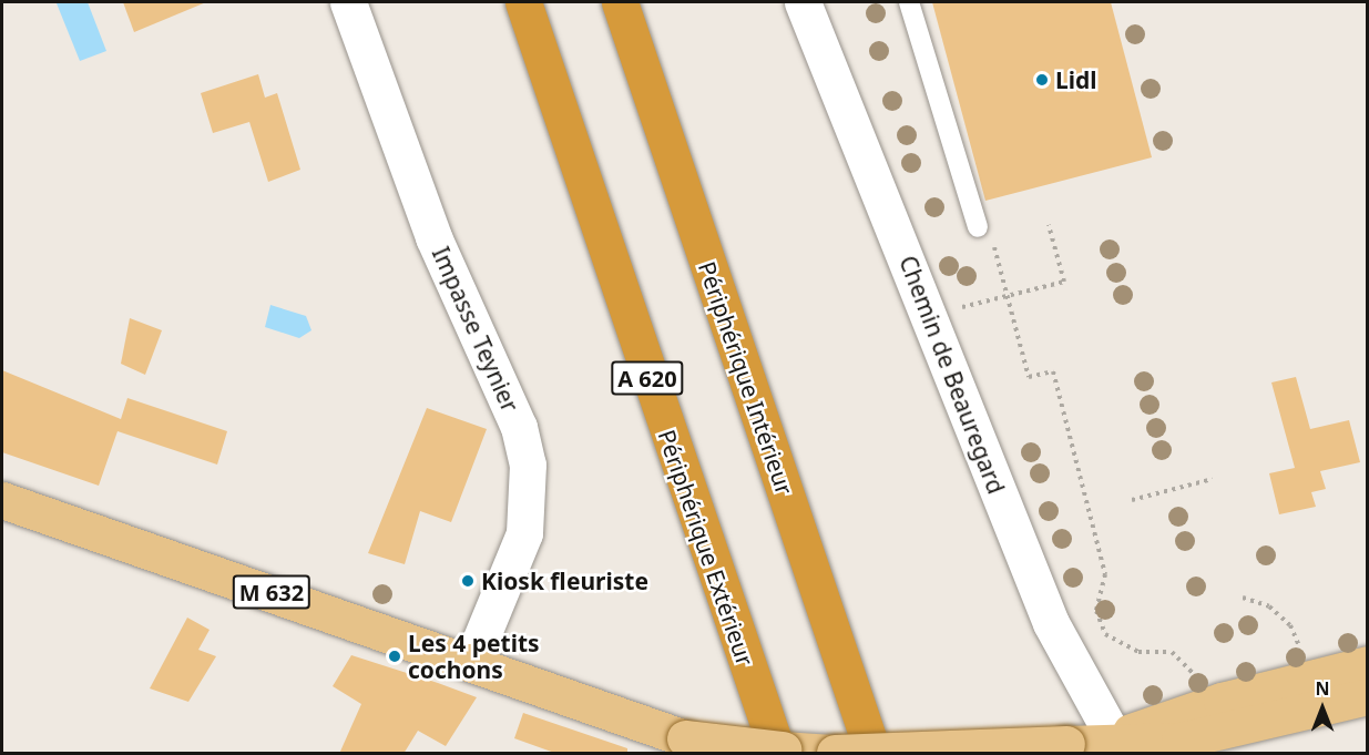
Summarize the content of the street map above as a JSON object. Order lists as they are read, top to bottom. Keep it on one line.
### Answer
{"streets":{"highway":["A 620","Périphérique Intérieur","Périphérique Extérieur"],"main road":["M 632"],"street":["Impasse Teynier","Chemin de Beauregard"]},"crossings":[["Impasse Teynier","M 632"],["Périphérique Extérieur","M 632"]],"places":["Lidl","Kiosk fleuriste","Les 4 petits cochons"],"north":"top"}
